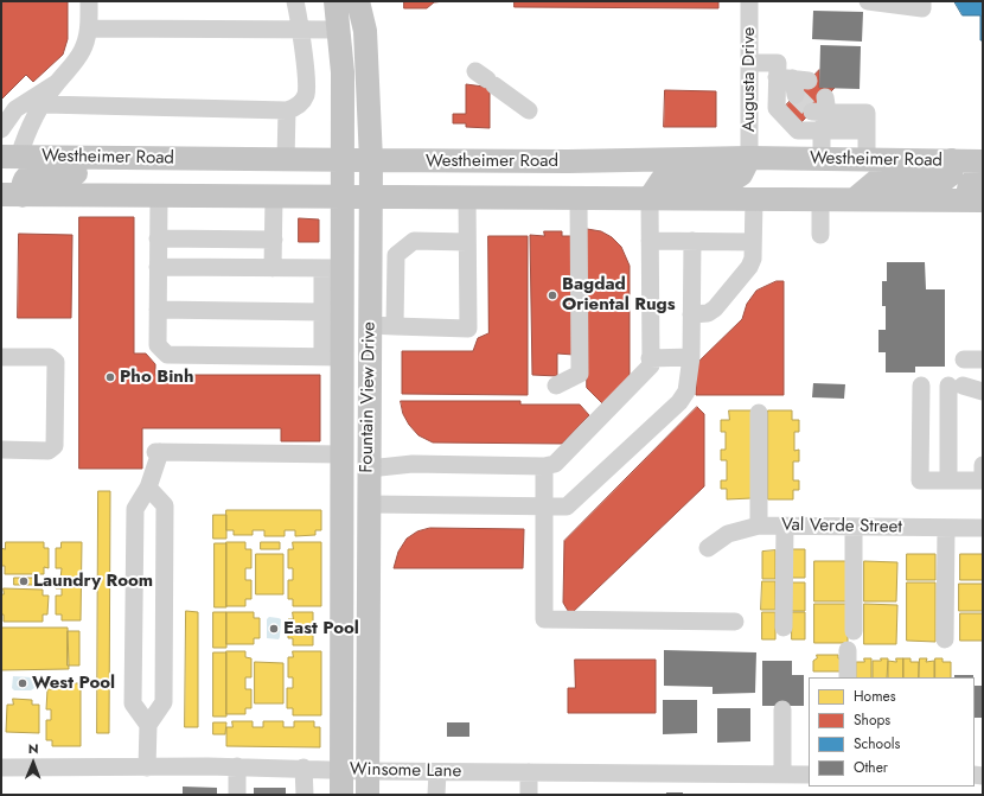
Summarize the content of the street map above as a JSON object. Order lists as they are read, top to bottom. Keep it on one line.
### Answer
{"streets":{"main road":["Westheimer Road","Fountain View Drive"],"street":["Augusta Drive","Val Verde Street","Winsome Lane"]},"crossings":[["Augusta Drive","Westheimer Road"],["Westheimer Road","Fountain View Drive"],["Fountain View Drive","Winsome Lane"]],"places":["Bagdad Oriental Rugs","Pho Binh","Laundry Room","East Pool","West Pool"],"legend":["Homes","Shops","Schools","Other"],"north":"top"}
